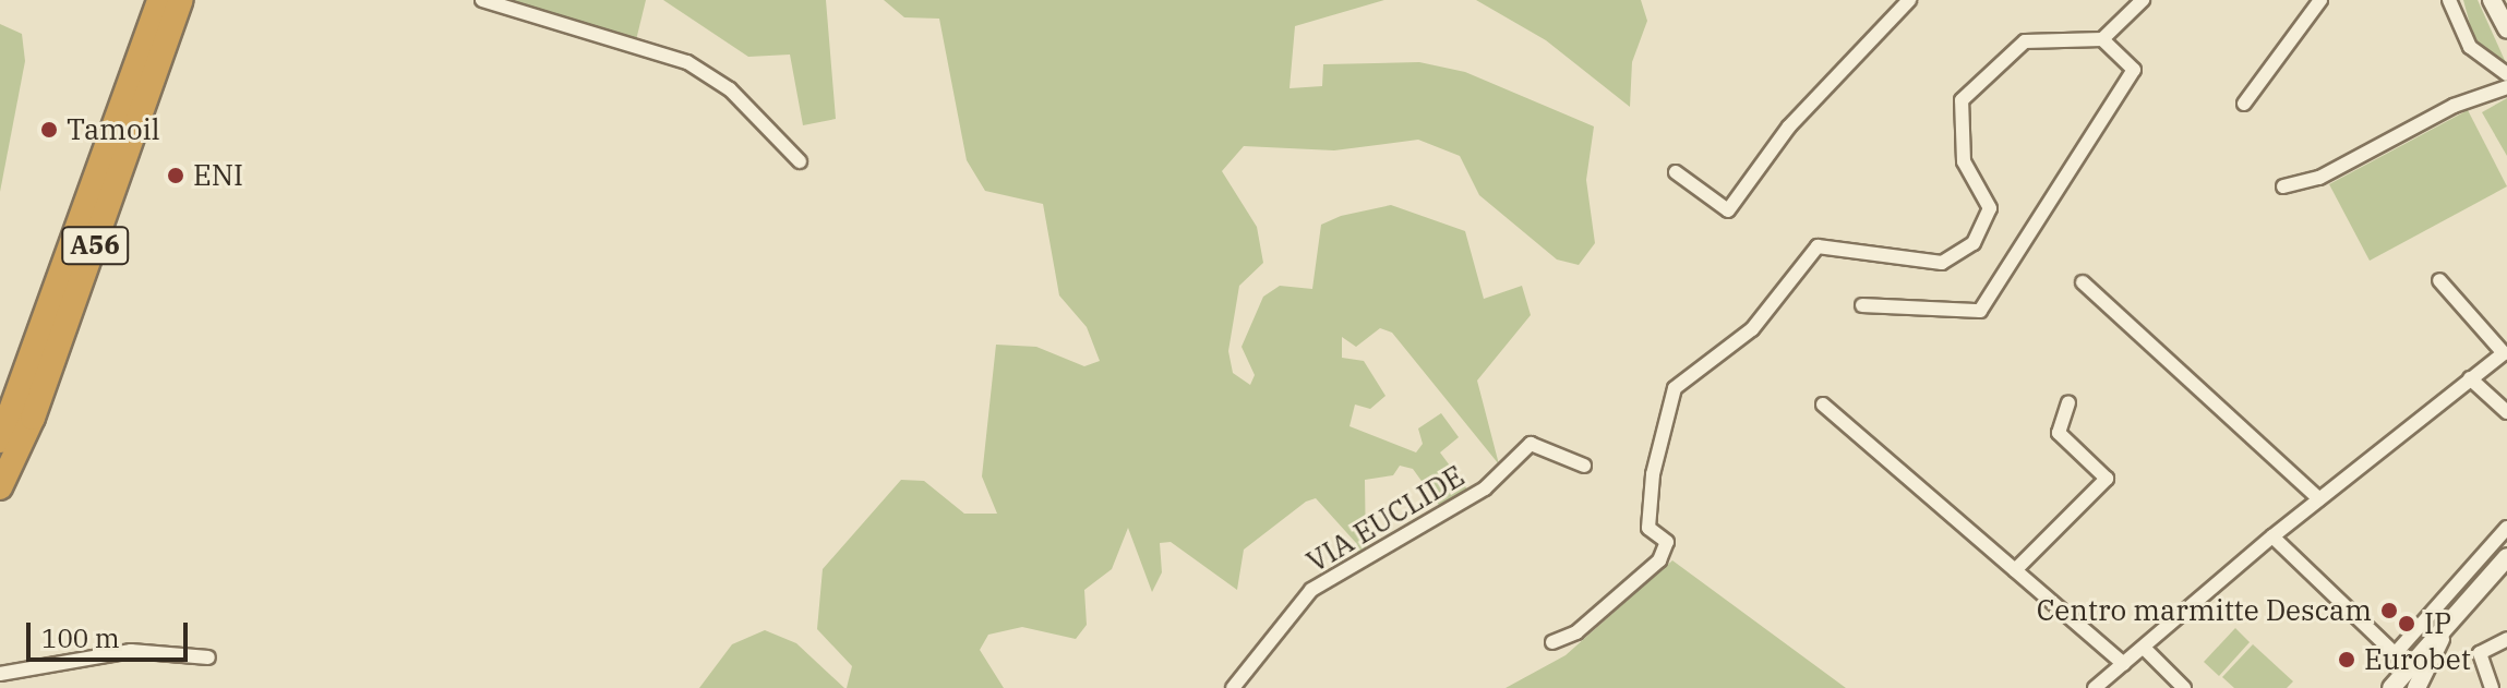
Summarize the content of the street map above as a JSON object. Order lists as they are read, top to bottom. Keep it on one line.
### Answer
{"streets":{"highway":["A56"],"street":["VIA EUCLIDE"]},"places":["Tamoil","ENI","Centro marmitte Descam","IP","Eurobet"],"scale_bar":"100 m"}
